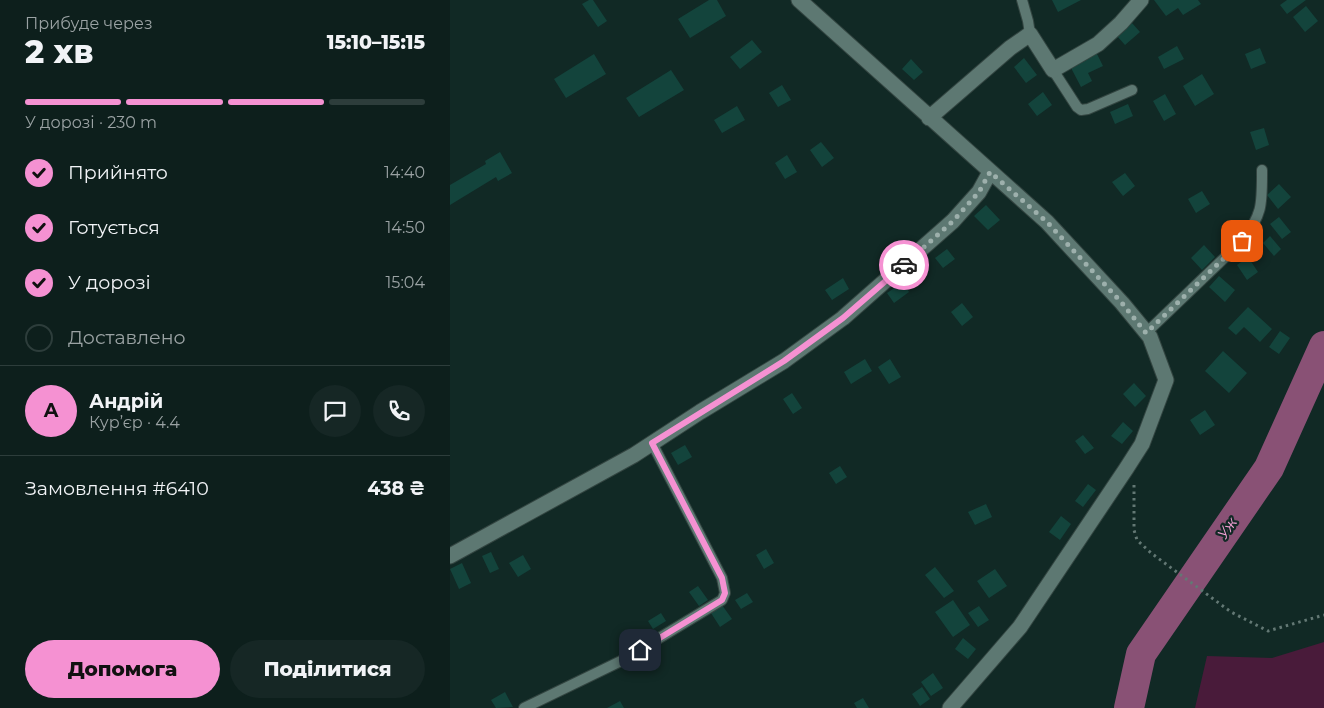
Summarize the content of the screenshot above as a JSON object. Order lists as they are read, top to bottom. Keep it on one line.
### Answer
{"water":["Уж"],"page":{"heading":["2 хв","Прибуде через","15:10–15:15"],"panel":["Андрій","Кур’єр · 4.4","Замовлення #6410","438 ₴"],"bar":"У дорозі · 230 m","list":[["Прийнято","14:40"],["Готується","14:50"],["У дорозі","15:04"],"Доставлено"],"round":"А","buttons":["Допомога","Поділитися"]}}
